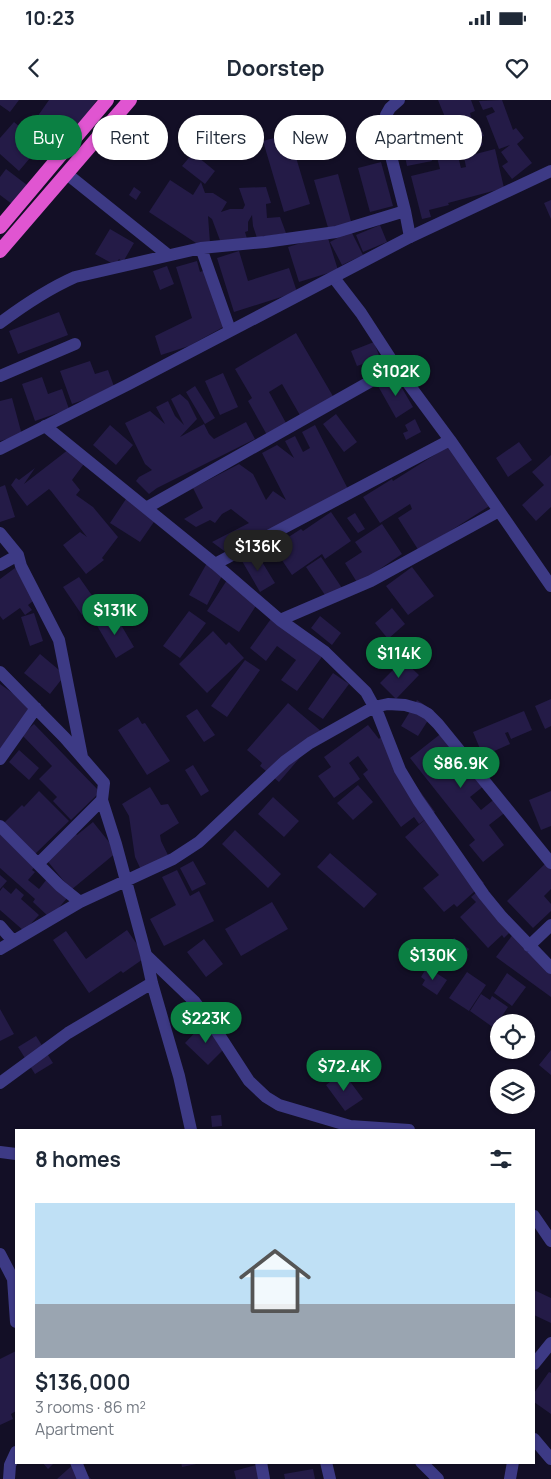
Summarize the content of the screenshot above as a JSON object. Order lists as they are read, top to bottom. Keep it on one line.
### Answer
{"page":{"status":"10:23","header":"Doorstep","chip":["Buy","Rent","Filters","New","Apartment"],"price":["$102K","$136K","$131K","$114K","$86.9K","$130K","$223K","$72.4K"],"heading":"8 homes","list":[{"name":"$136,000","note":"3 rooms · 86 m² · Apartment"}]}}
